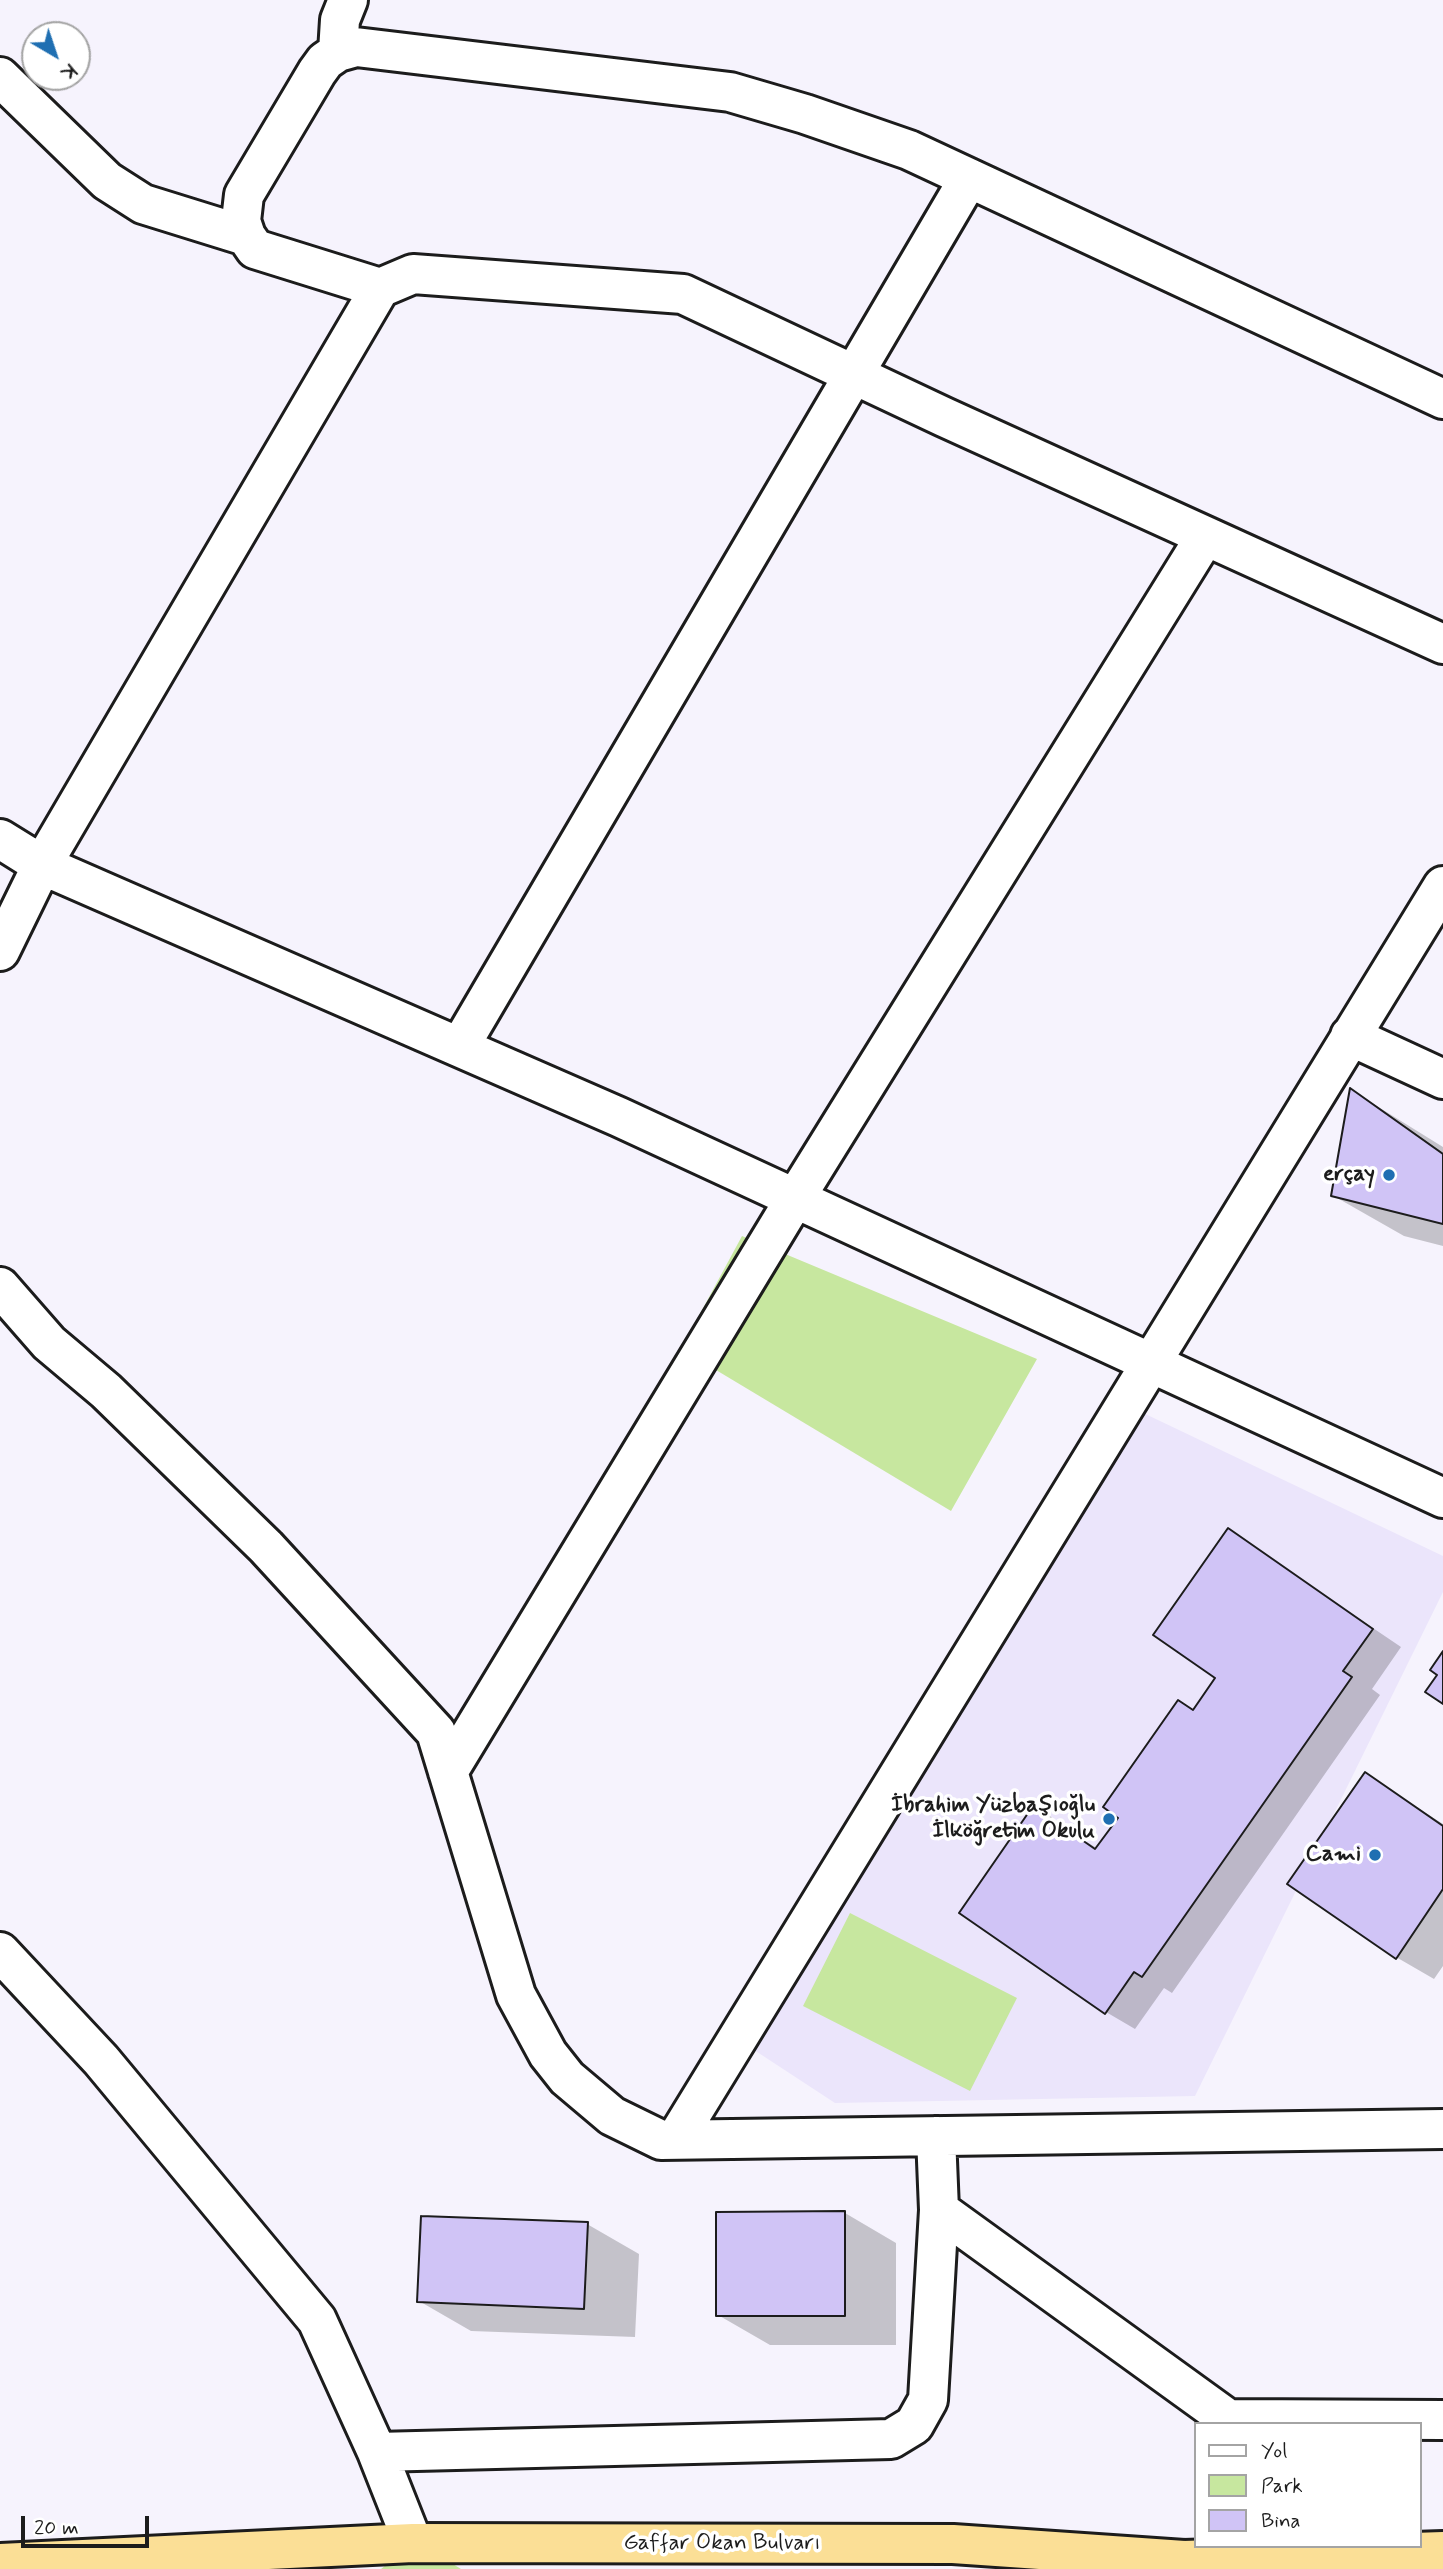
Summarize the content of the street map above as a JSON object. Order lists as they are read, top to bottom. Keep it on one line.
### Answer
{"streets":{"highway":["Gaffar Okan Bulvarı"]},"places":["erçay","İbrahim Yüzbaşıoğlu İlköğretim Okulu","Cami"],"legend":["Yol","Park","Bina"],"scale_bar":"20 m","north":"bottom right"}
